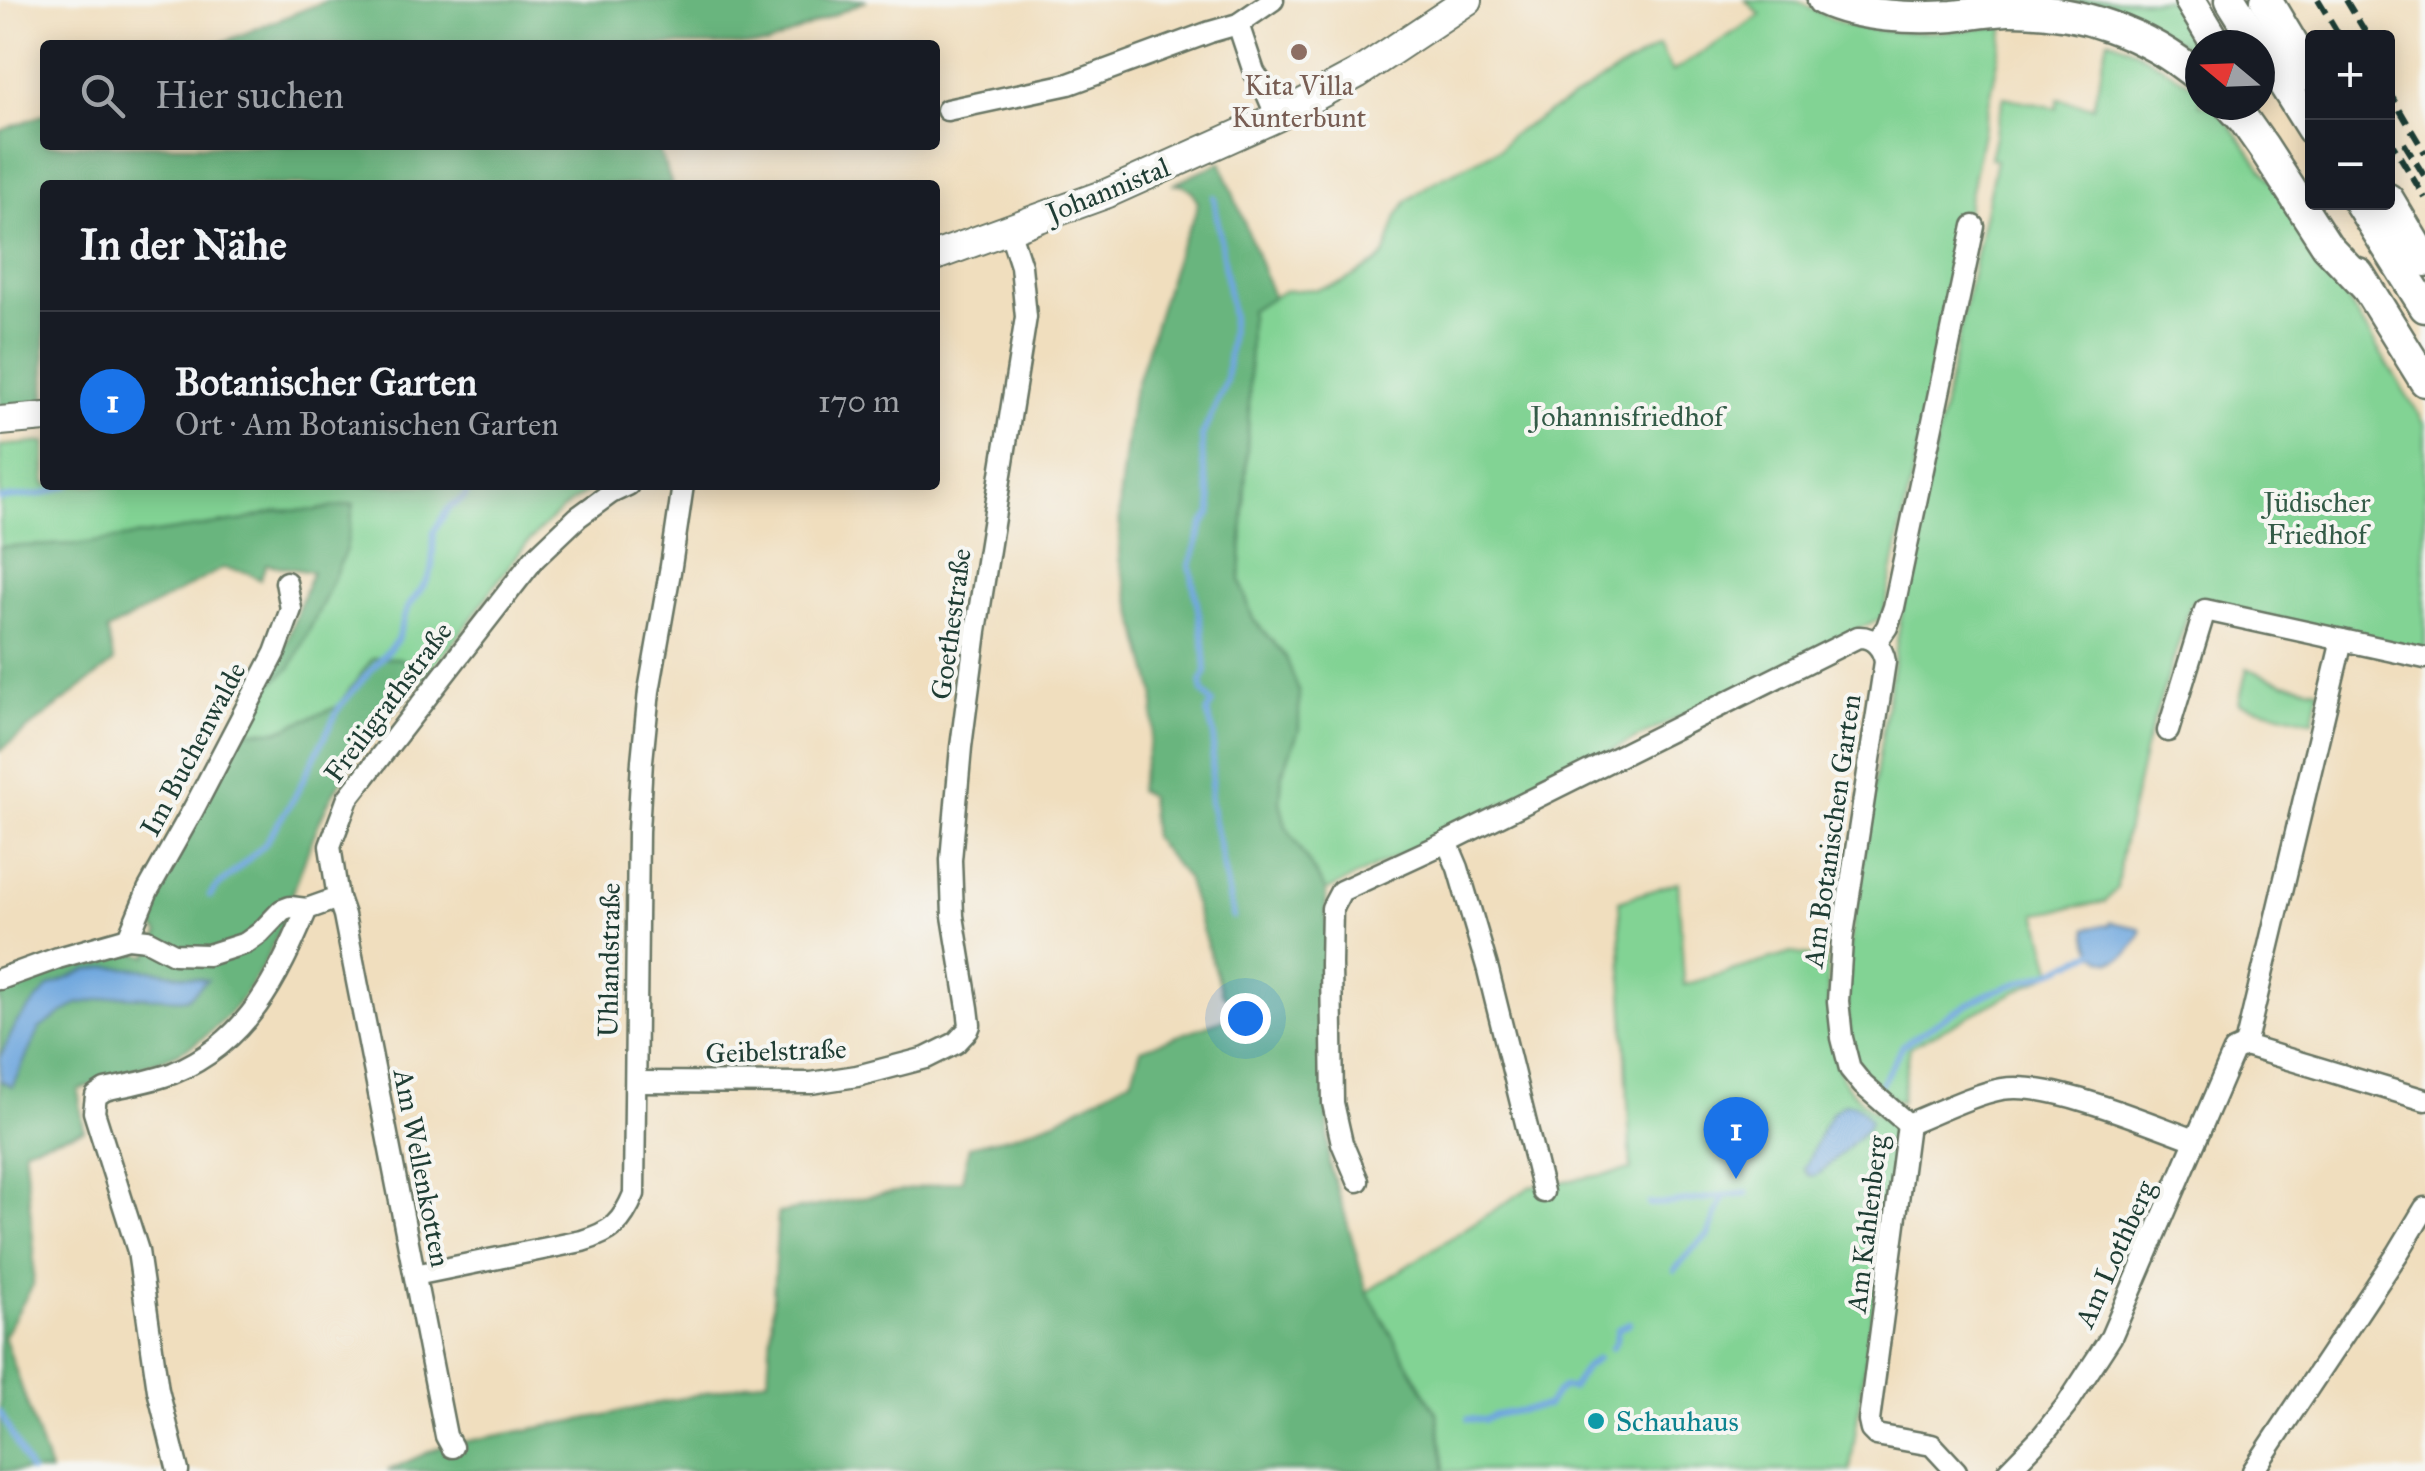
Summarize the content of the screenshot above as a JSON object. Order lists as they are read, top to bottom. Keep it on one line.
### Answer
{"streets":{"main road":["Johannistal"],"street":["Goethestraße","Freiligrathstraße","Im Buchenwalde","Am Botanischen Garten","Uhlandstraße","Geibelstraße","Am Wellenkotten","Am Kahlenberg","Am Lothberg"]},"crossings":[["Johannistal","Goethestraße"],["Goethestraße","Geibelstraße"],["Freiligrathstraße","Am Wellenkotten"],["Am Botanischen Garten","Am Kahlenberg"],["Uhlandstraße","Geibelstraße"],["Uhlandstraße","Am Wellenkotten"],["Am Kahlenberg","Am Lothberg"]],"parks":["Johannisfriedhof","Jüdischer Friedhof"],"places":["Kita Villa Kunterbunt","Schauhaus"],"north":"left","page":{"map_buttons":["+","−"],"search":"Hier suchen","heading":"In der Nähe","list":[{"mark":"1","name":"Botanischer Garten","note":"Ort · Am Botanischen Garten","value":"170 m"}],"pins":"1"}}
